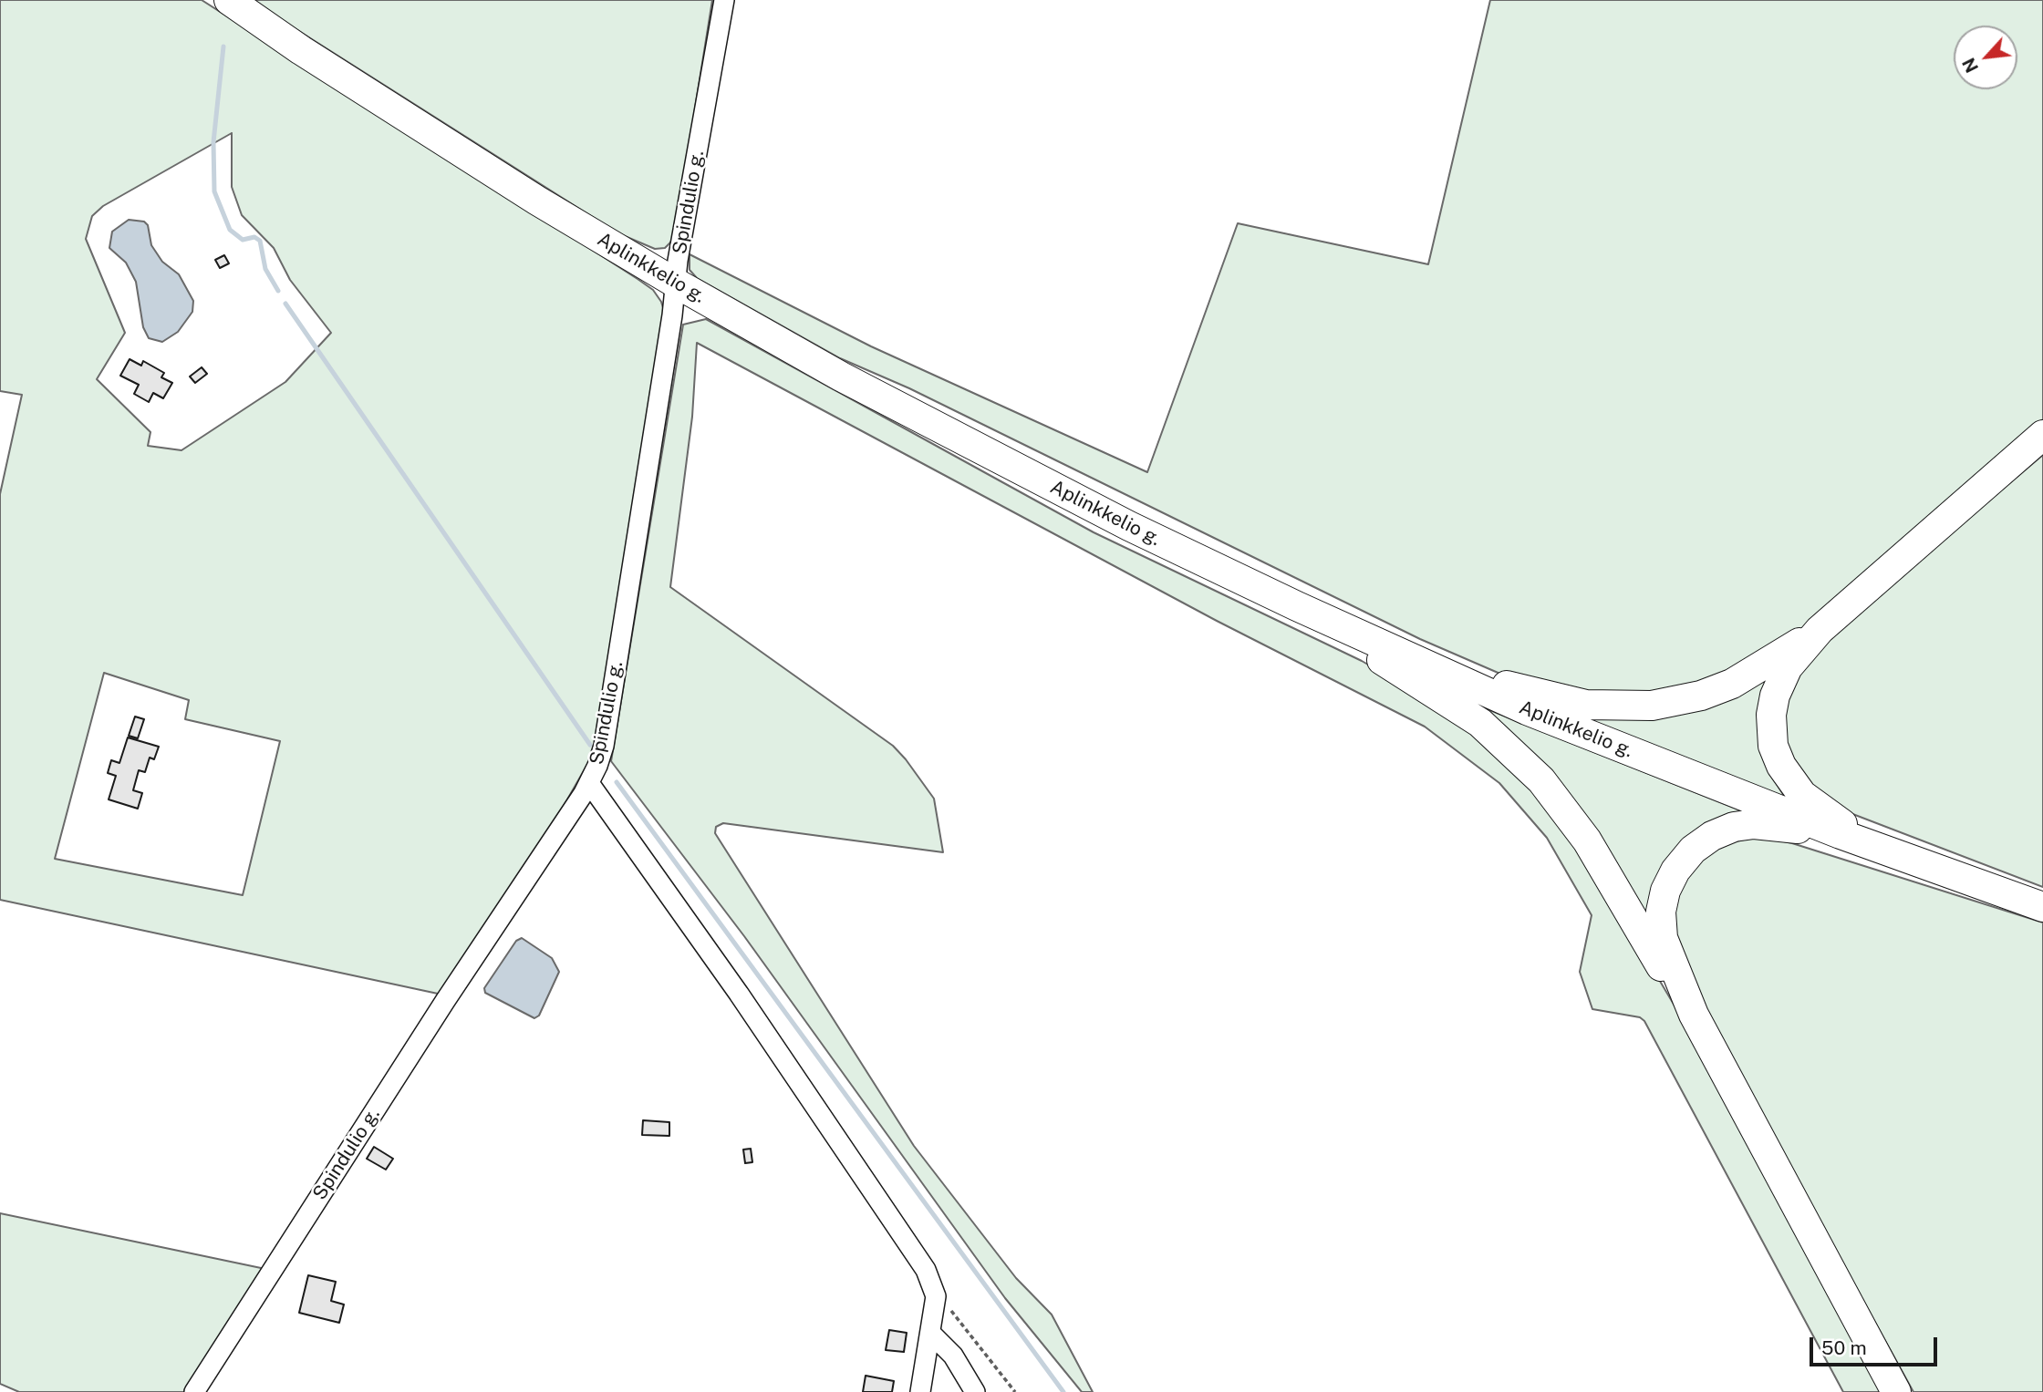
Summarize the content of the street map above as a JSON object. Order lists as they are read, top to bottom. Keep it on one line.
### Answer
{"streets":{"highway":["Aplinkkelio g."],"street":["Spindulio g."]},"crossings":[["Spindulio g.","Aplinkkelio g."]],"scale_bar":"50 m","north":"bottom left"}
